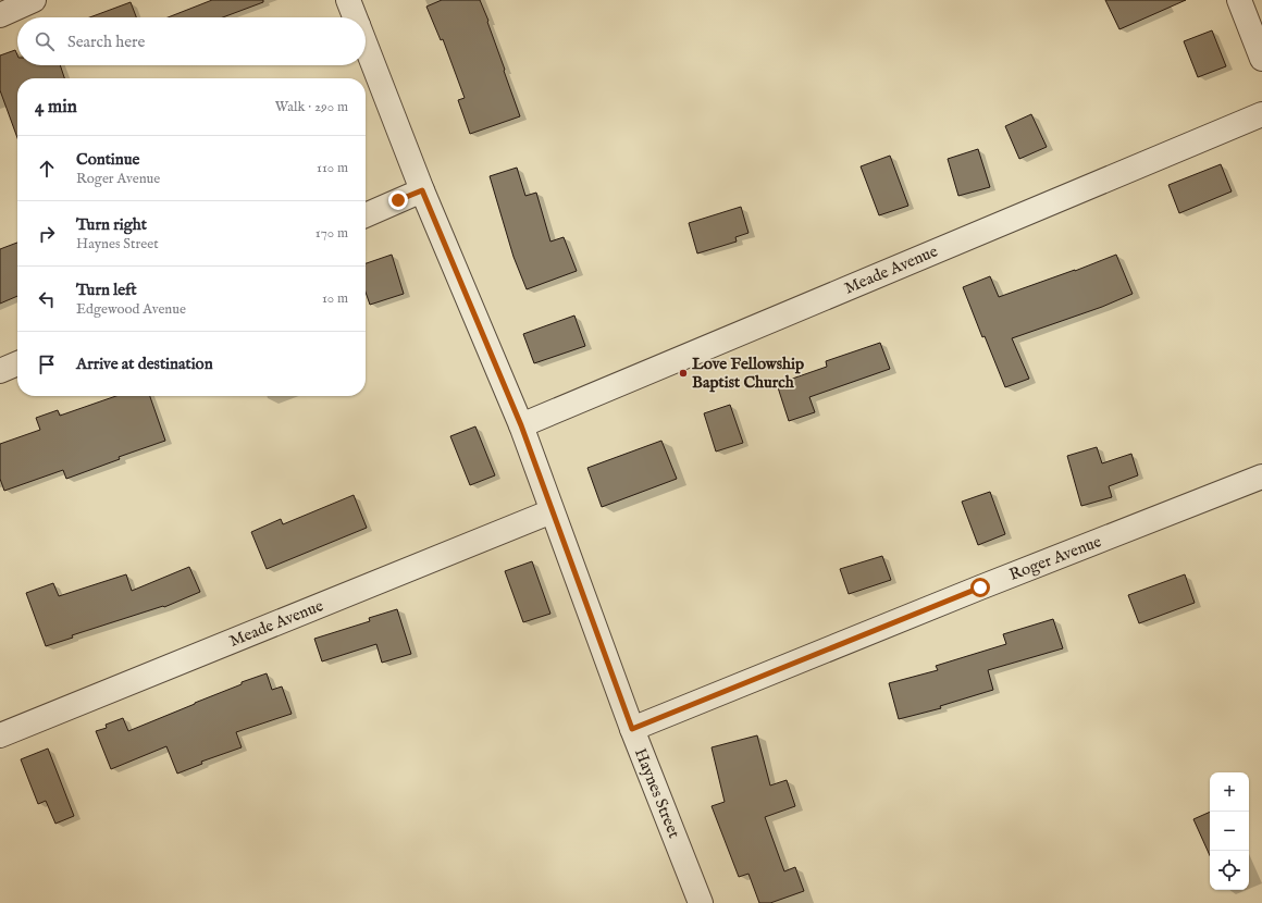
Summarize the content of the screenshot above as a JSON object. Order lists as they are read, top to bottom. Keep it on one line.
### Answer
{"streets":{"street":["Meade Avenue","Roger Avenue","Haynes Street"]},"crossings":[["Meade Avenue","Haynes Street"],["Roger Avenue","Haynes Street"]],"places":["Love Fellowship Baptist Church"],"page":{"search":"Search here","heading":["4 min","Walk · 290 m"],"list":[["Continue","Roger Avenue","110 m"],["Turn right","Haynes Street","170 m"],["Turn left","Edgewood Avenue","10 m"],"Arrive at destination"],"map_buttons":["+","−"]}}
